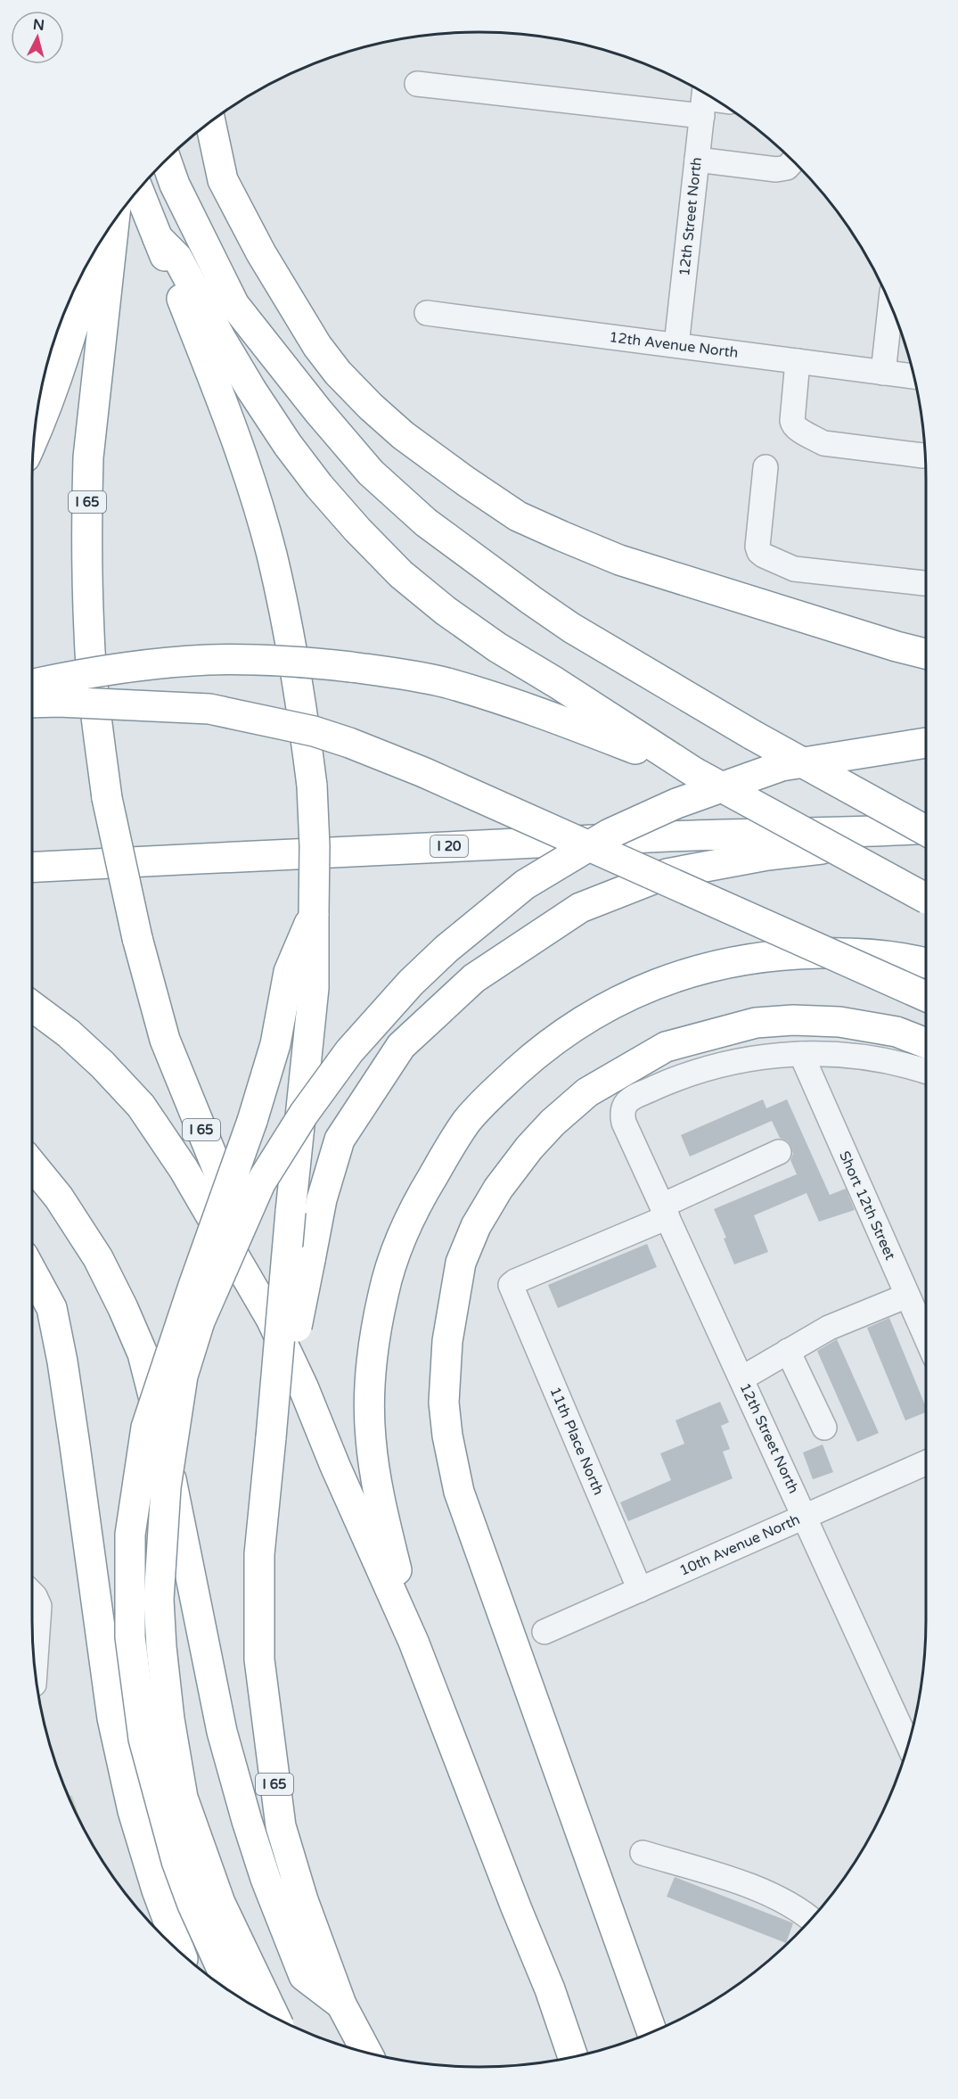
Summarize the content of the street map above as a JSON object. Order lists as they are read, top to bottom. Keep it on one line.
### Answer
{"streets":{"highway":["I 65","I 20"],"street":["12th Street North","12th Avenue North","Short 12th Street","11th Place North","10th Avenue North"]},"crossings":[["12th Street North","12th Avenue North"],["12th Street North","Short 12th Street"],["12th Street North","11th Place North"],["12th Street North","10th Avenue North"],["11th Place North","10th Avenue North"]],"north":"top"}
